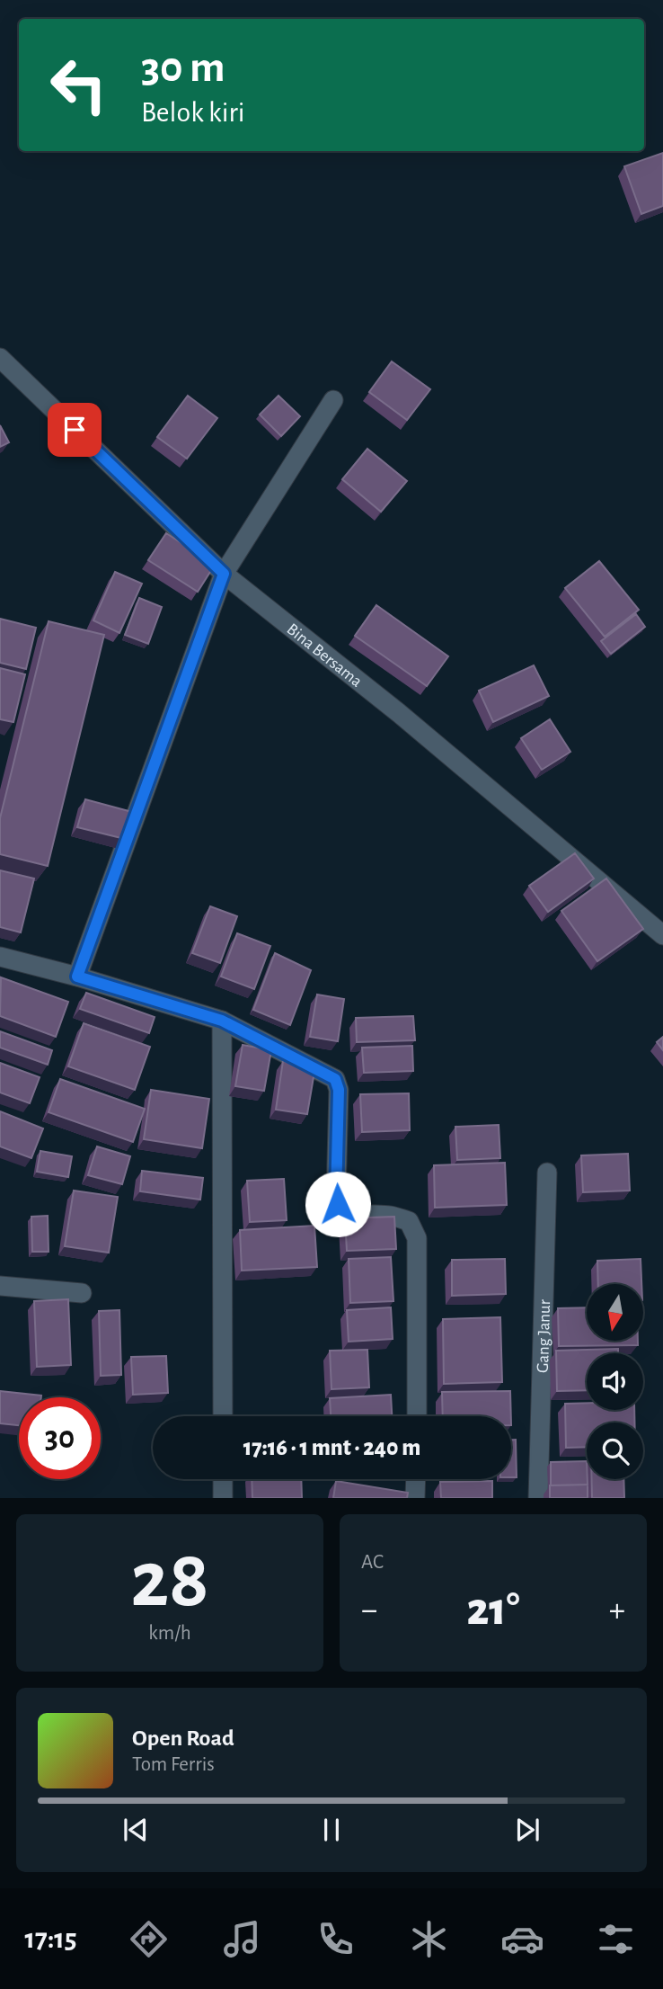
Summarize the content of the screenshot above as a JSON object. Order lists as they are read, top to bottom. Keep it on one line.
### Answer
{"streets":{"street":["Bina Bersama","Gang Janur"]},"north":"bottom","page":{"turn":["30 m","Belok kiri"],"limit":"30","trip":"17:16 · 1 mnt · 240 m","tile":[["28","km/h"],"AC"],"heat":["−","21°","+"],"song":["Open Road","Tom Ferris"],"tabs":"17:15"}}
